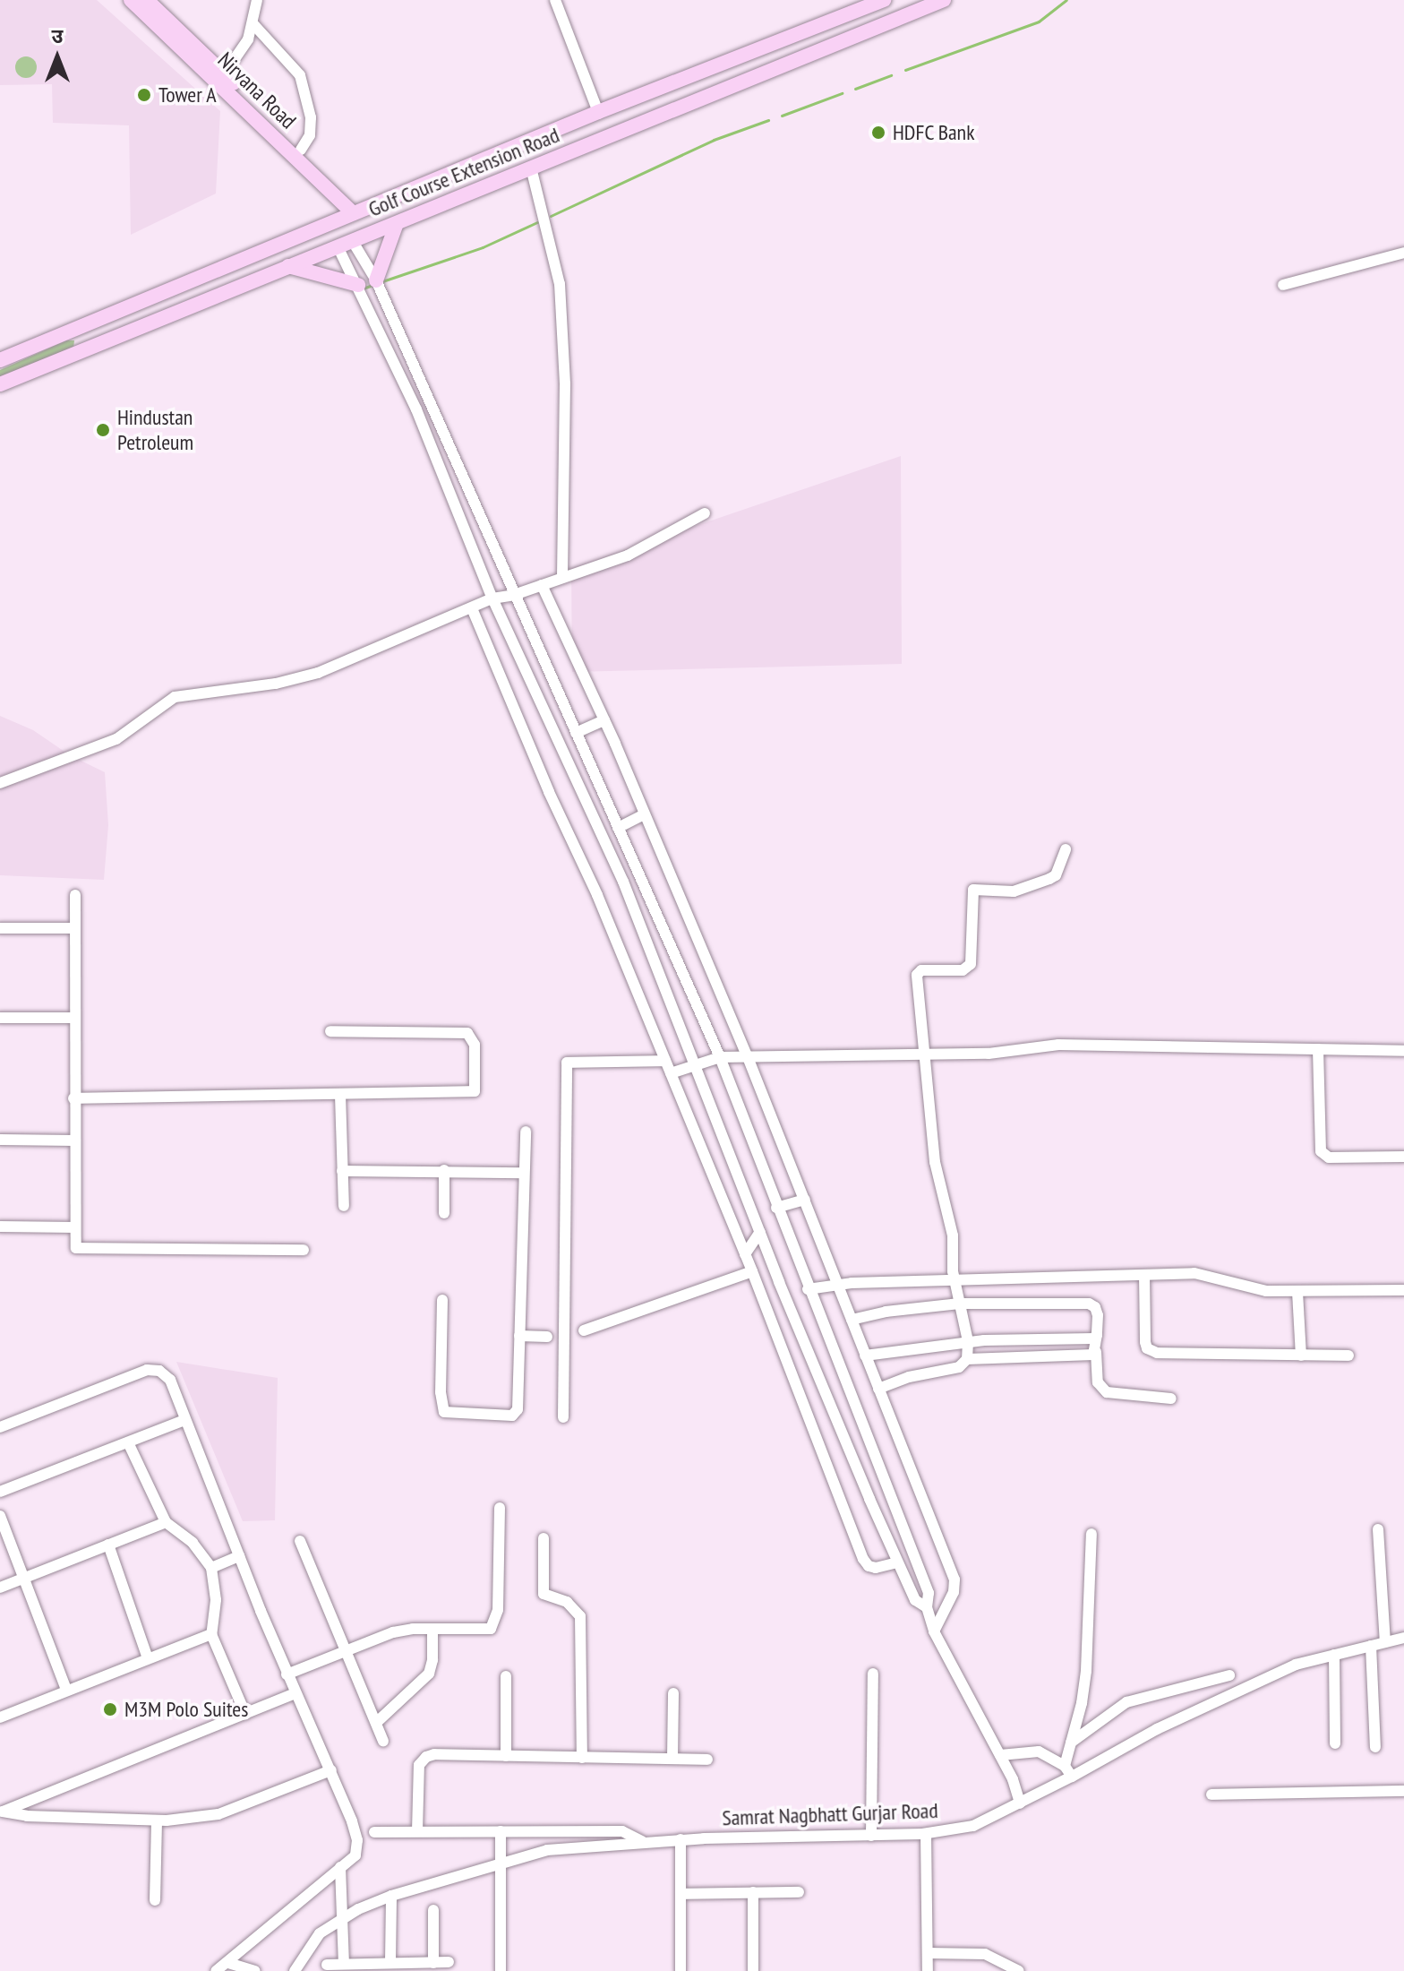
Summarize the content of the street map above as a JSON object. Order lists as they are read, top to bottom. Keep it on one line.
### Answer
{"streets":{"main road":["Nirvana Road","Golf Course Extension Road"],"street":["Samrat Nagbhatt Gurjar Road"]},"crossings":[["Nirvana Road","Golf Course Extension Road"]],"places":["Tower A","HDFC Bank","Hindustan Petroleum","M3M Polo Suites"],"north":"top"}
